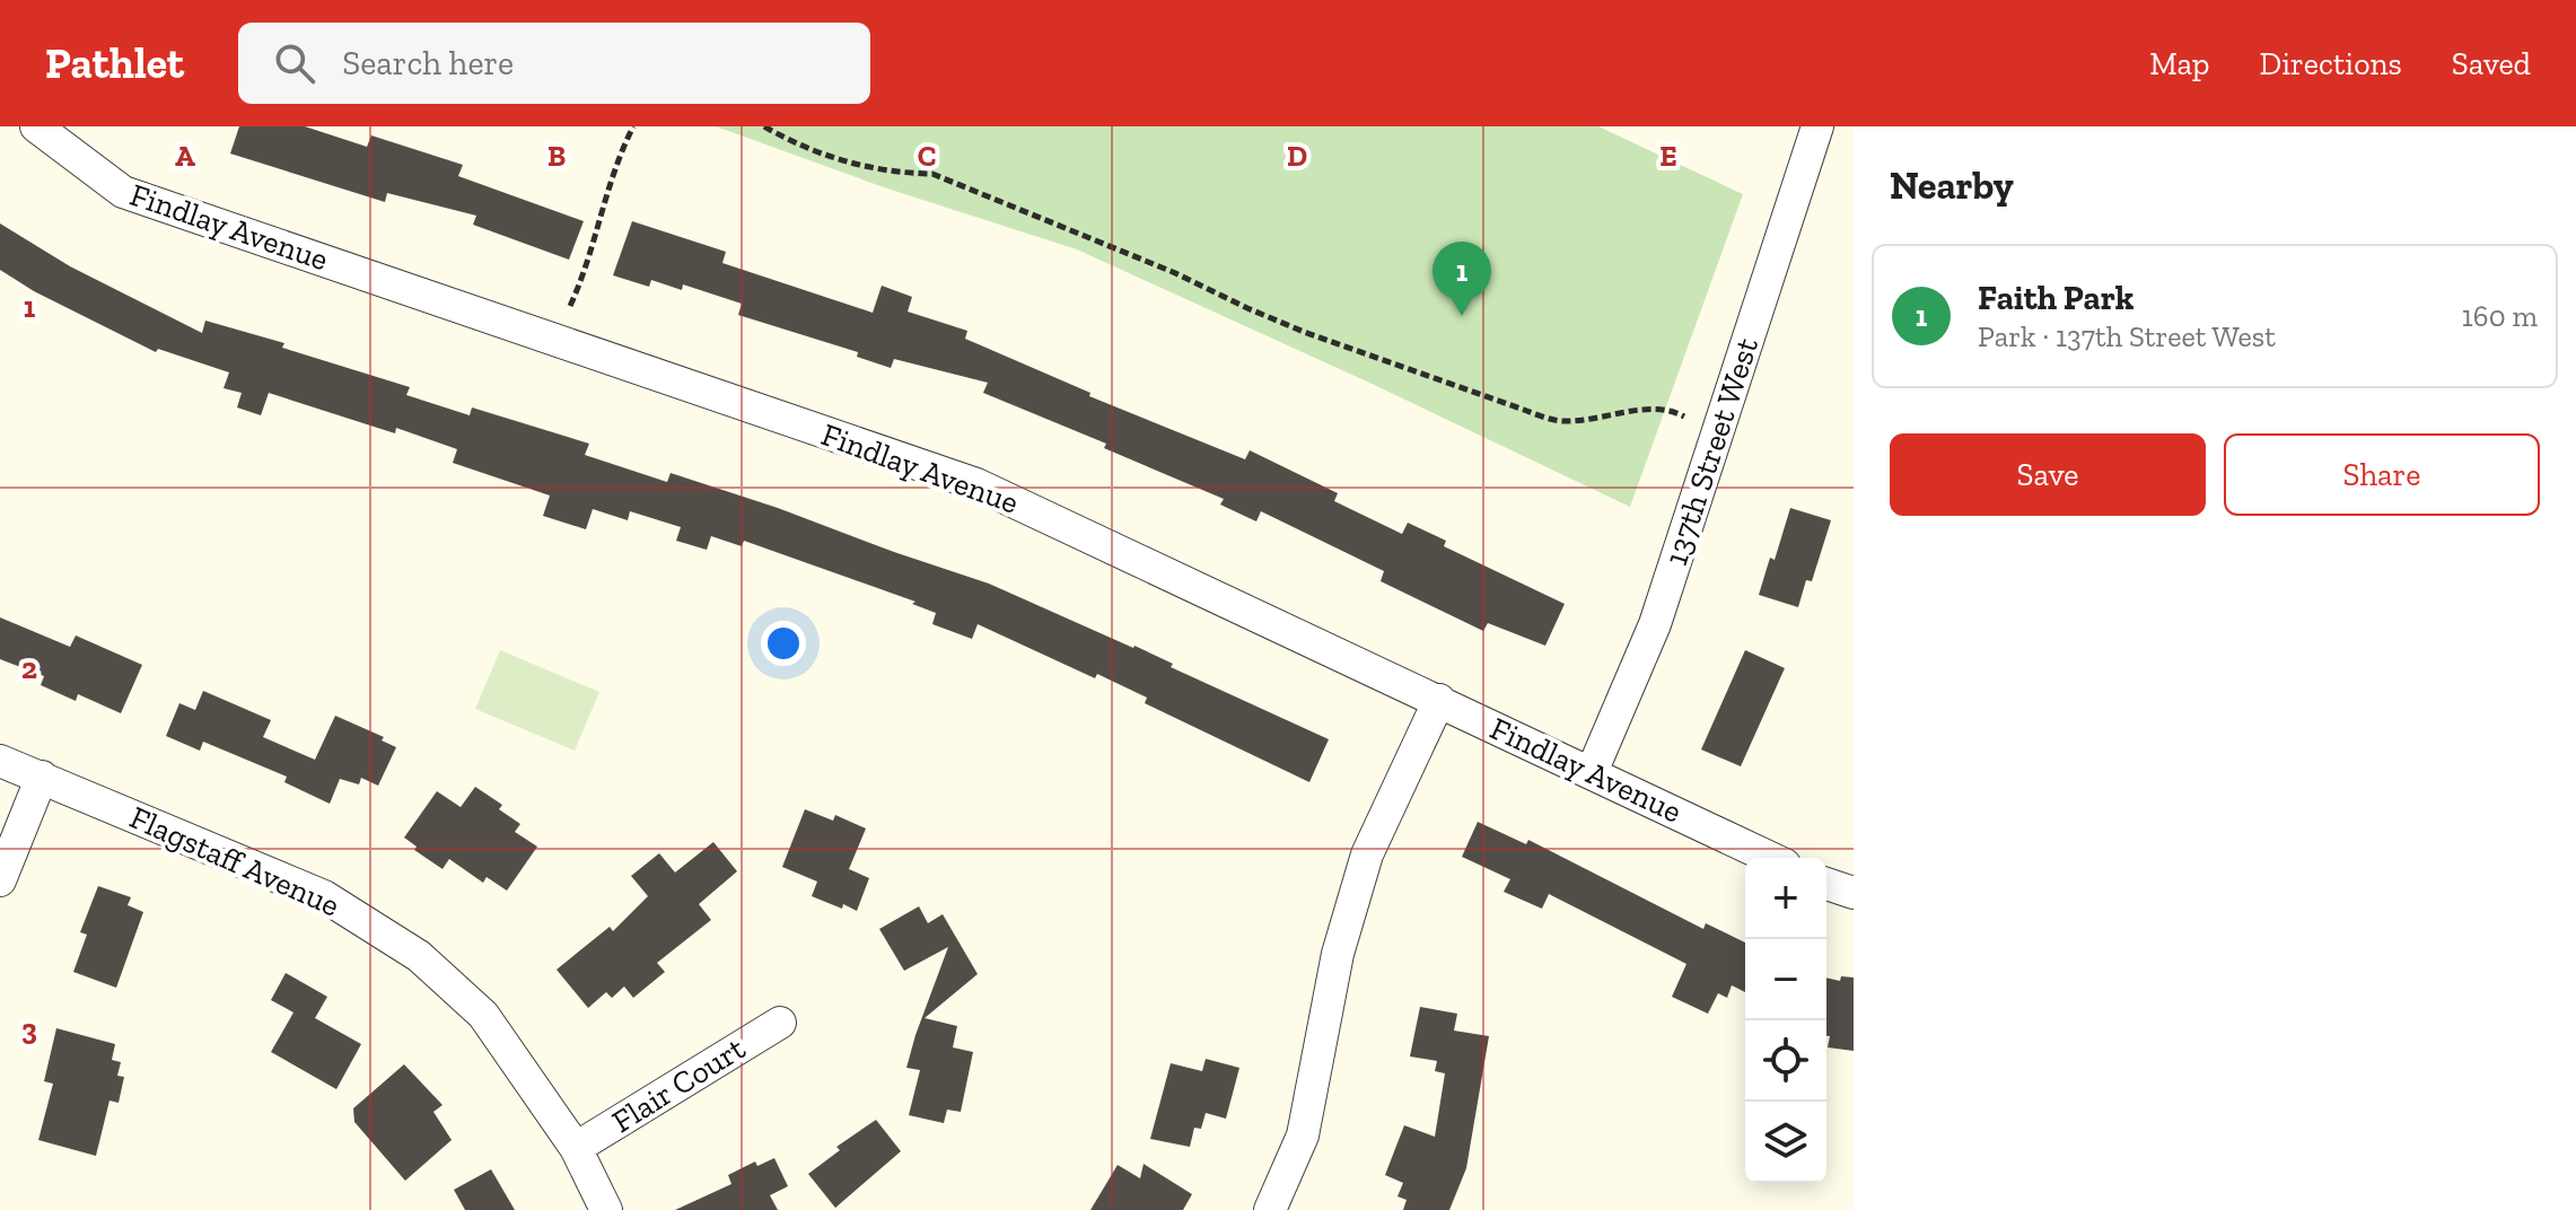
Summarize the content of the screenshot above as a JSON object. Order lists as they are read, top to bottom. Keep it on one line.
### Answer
{"streets":{"street":["Findlay Avenue","137th Street West","Flagstaff Avenue","Flair Court"]},"crossings":[["Findlay Avenue","137th Street West"],["Flagstaff Avenue","Flair Court"]],"page":{"header":"Pathlet","search":"Search here","nav":["Map","Directions","Saved"],"heading":"Nearby","pins":"1","list":[{"mark":"1","name":"Faith Park","note":"Park · 137th Street West","value":"160 m"}],"buttons":["Save","Share"],"map_buttons":["+","−"]},"grid":{"columns":["A","B","C","D","E"],"rows":["1","2","3"]}}
